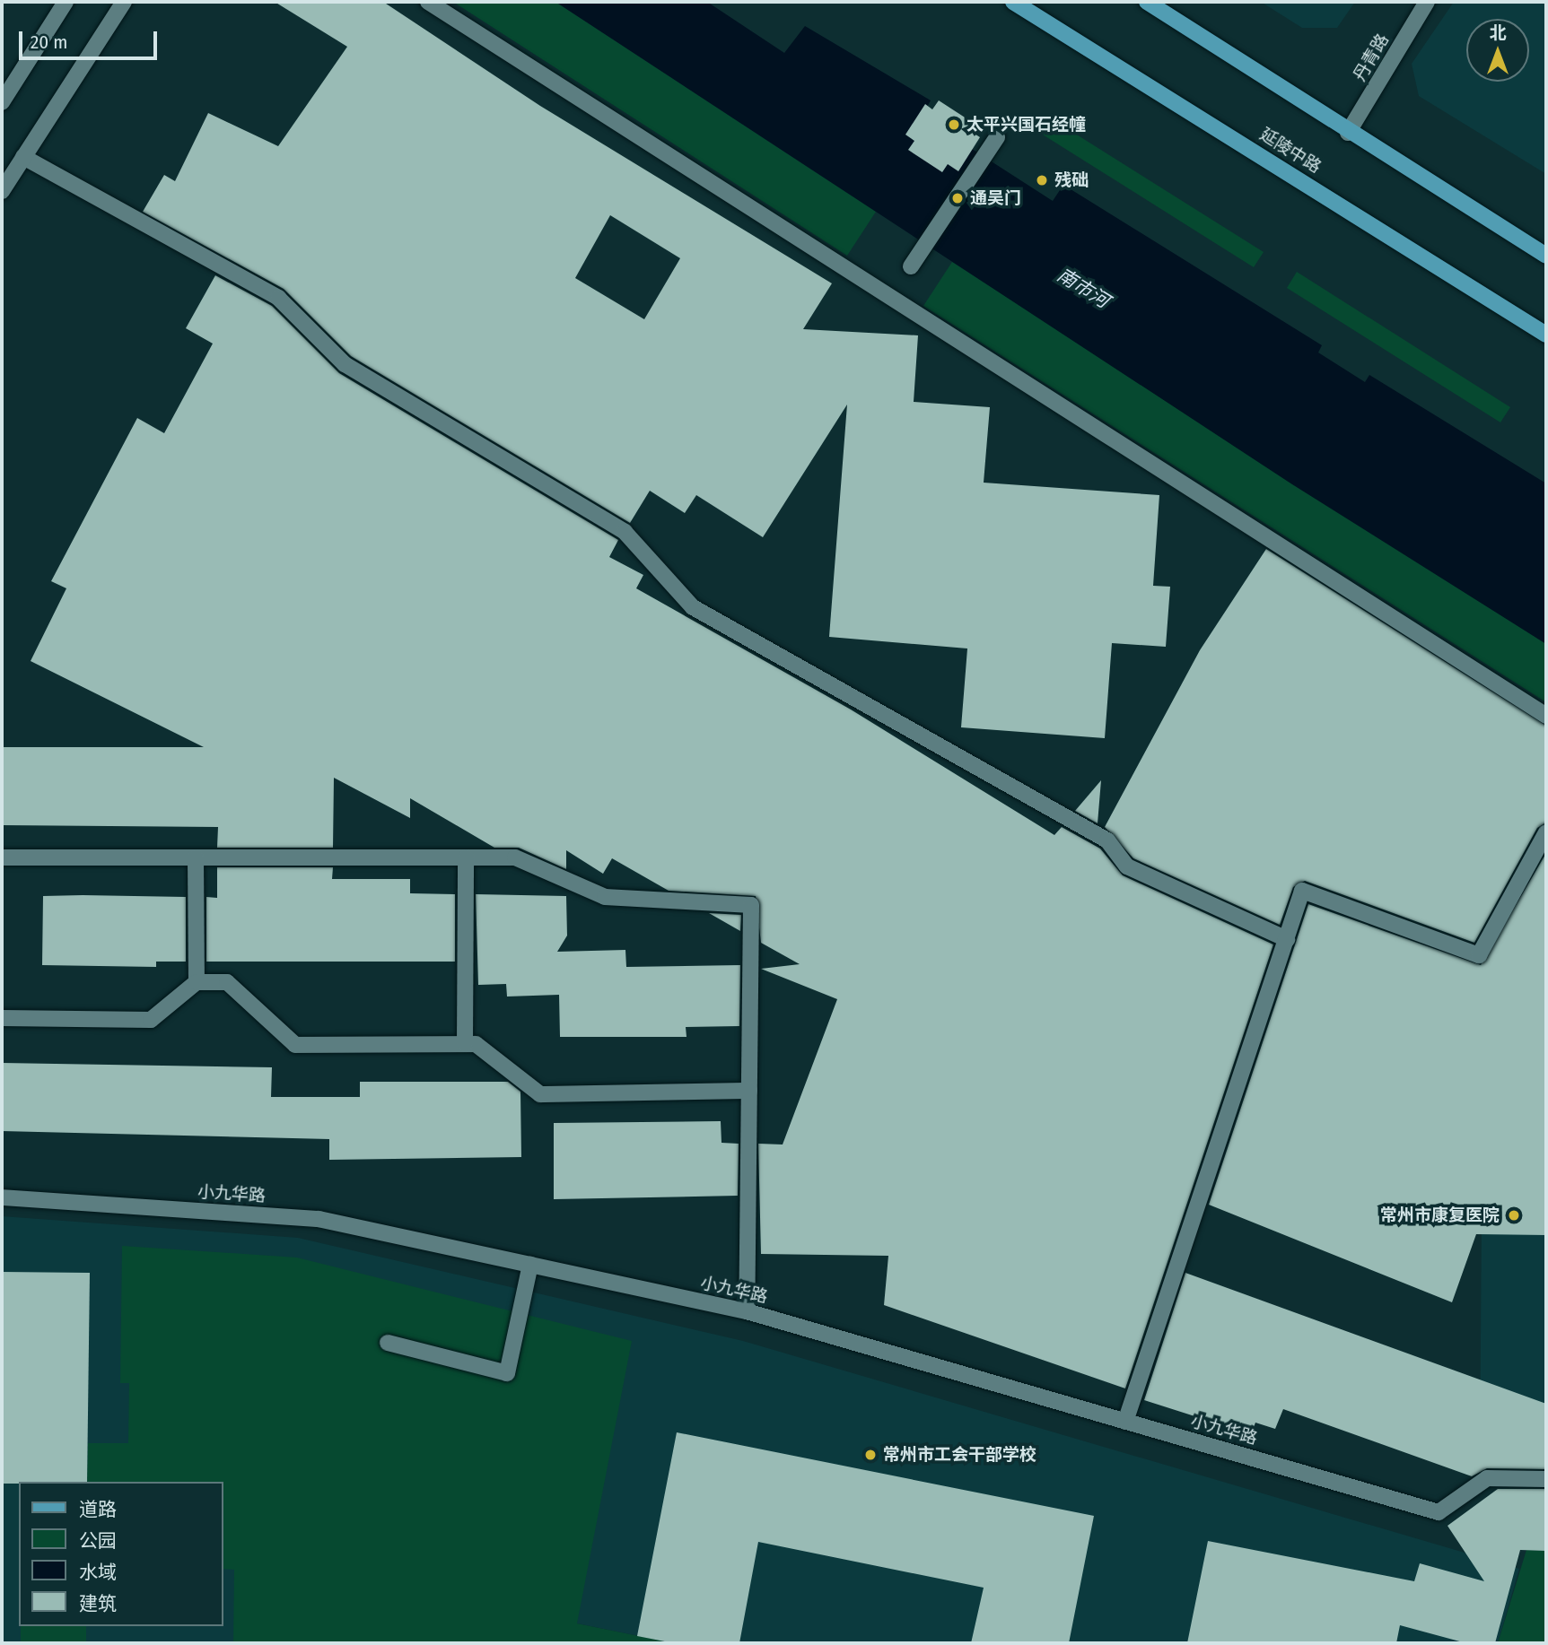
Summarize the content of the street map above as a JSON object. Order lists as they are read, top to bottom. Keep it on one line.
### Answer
{"streets":{"main road":["延陵中路"],"street":["丹青路","小九华路"]},"water":["南市河"],"places":["太平兴国石经幢","残础","通吴门","常州市康复医院","常州市工会干部学校"],"legend":["道路","公园","水域","建筑"],"scale_bar":"20 m","north":"top"}
